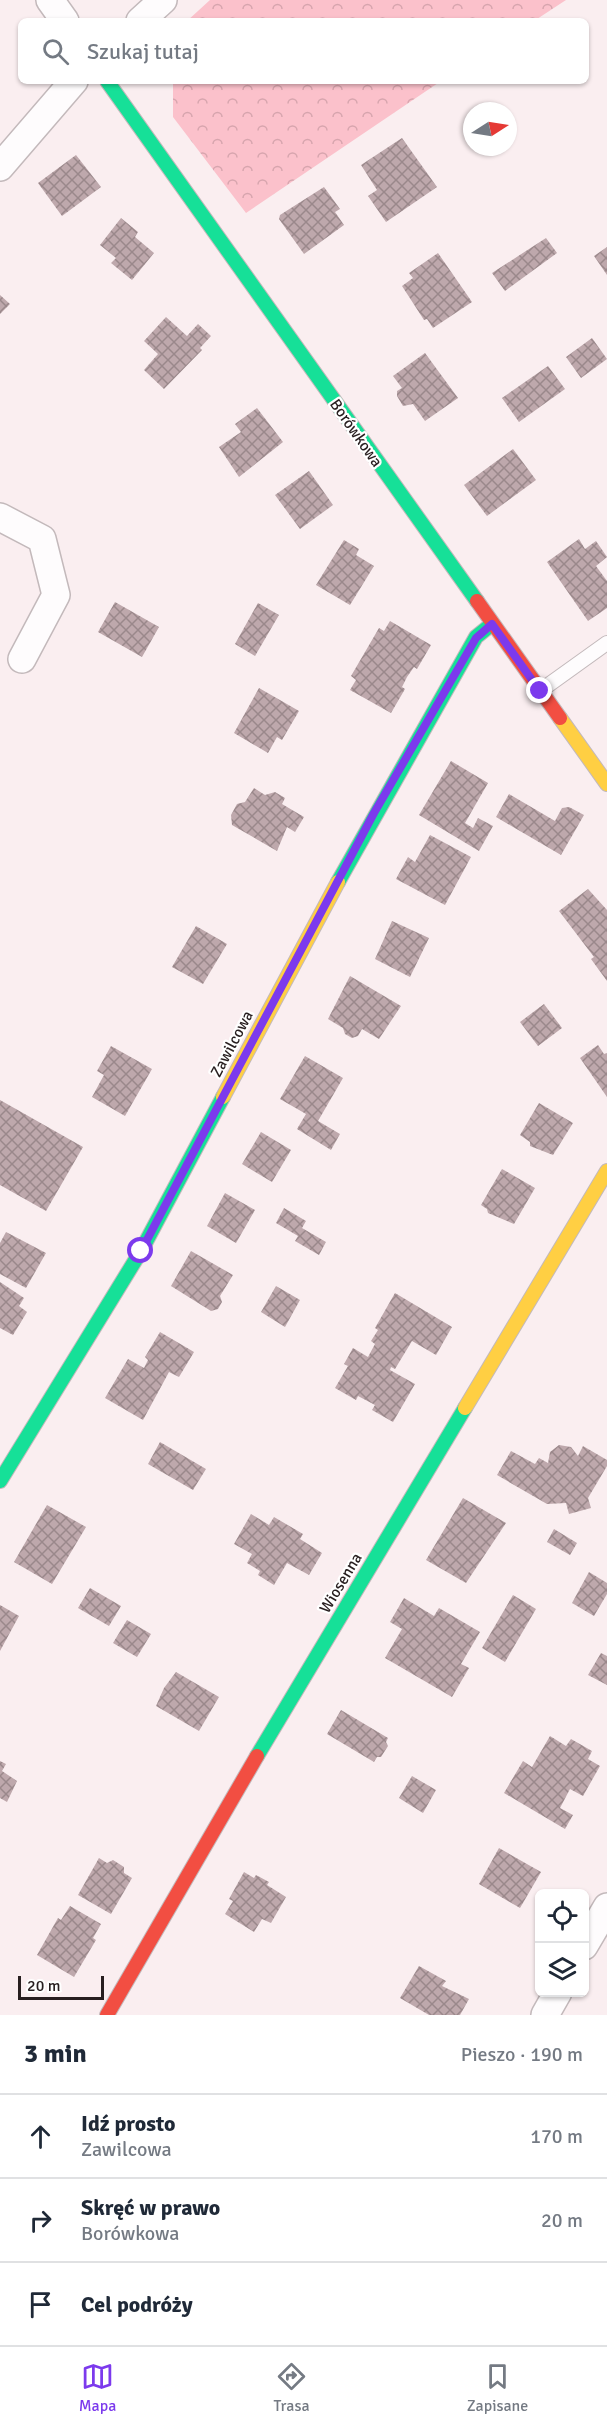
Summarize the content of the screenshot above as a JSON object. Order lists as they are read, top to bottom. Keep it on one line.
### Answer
{"streets":{"street":["Borówkowa","Zawilcowa","Wiosenna"]},"crossings":[["Borówkowa","Zawilcowa"]],"scale_bar":"20 m","north":"right","page":{"search":"Szukaj tutaj","scale":"20 m","heading":["3 min","Pieszo · 190 m"],"list":[["Idź prosto","Zawilcowa","170 m"],["Skręć w prawo","Borówkowa","20 m"],"Cel podróży"],"nav":["Mapa","Trasa","Zapisane"]}}
